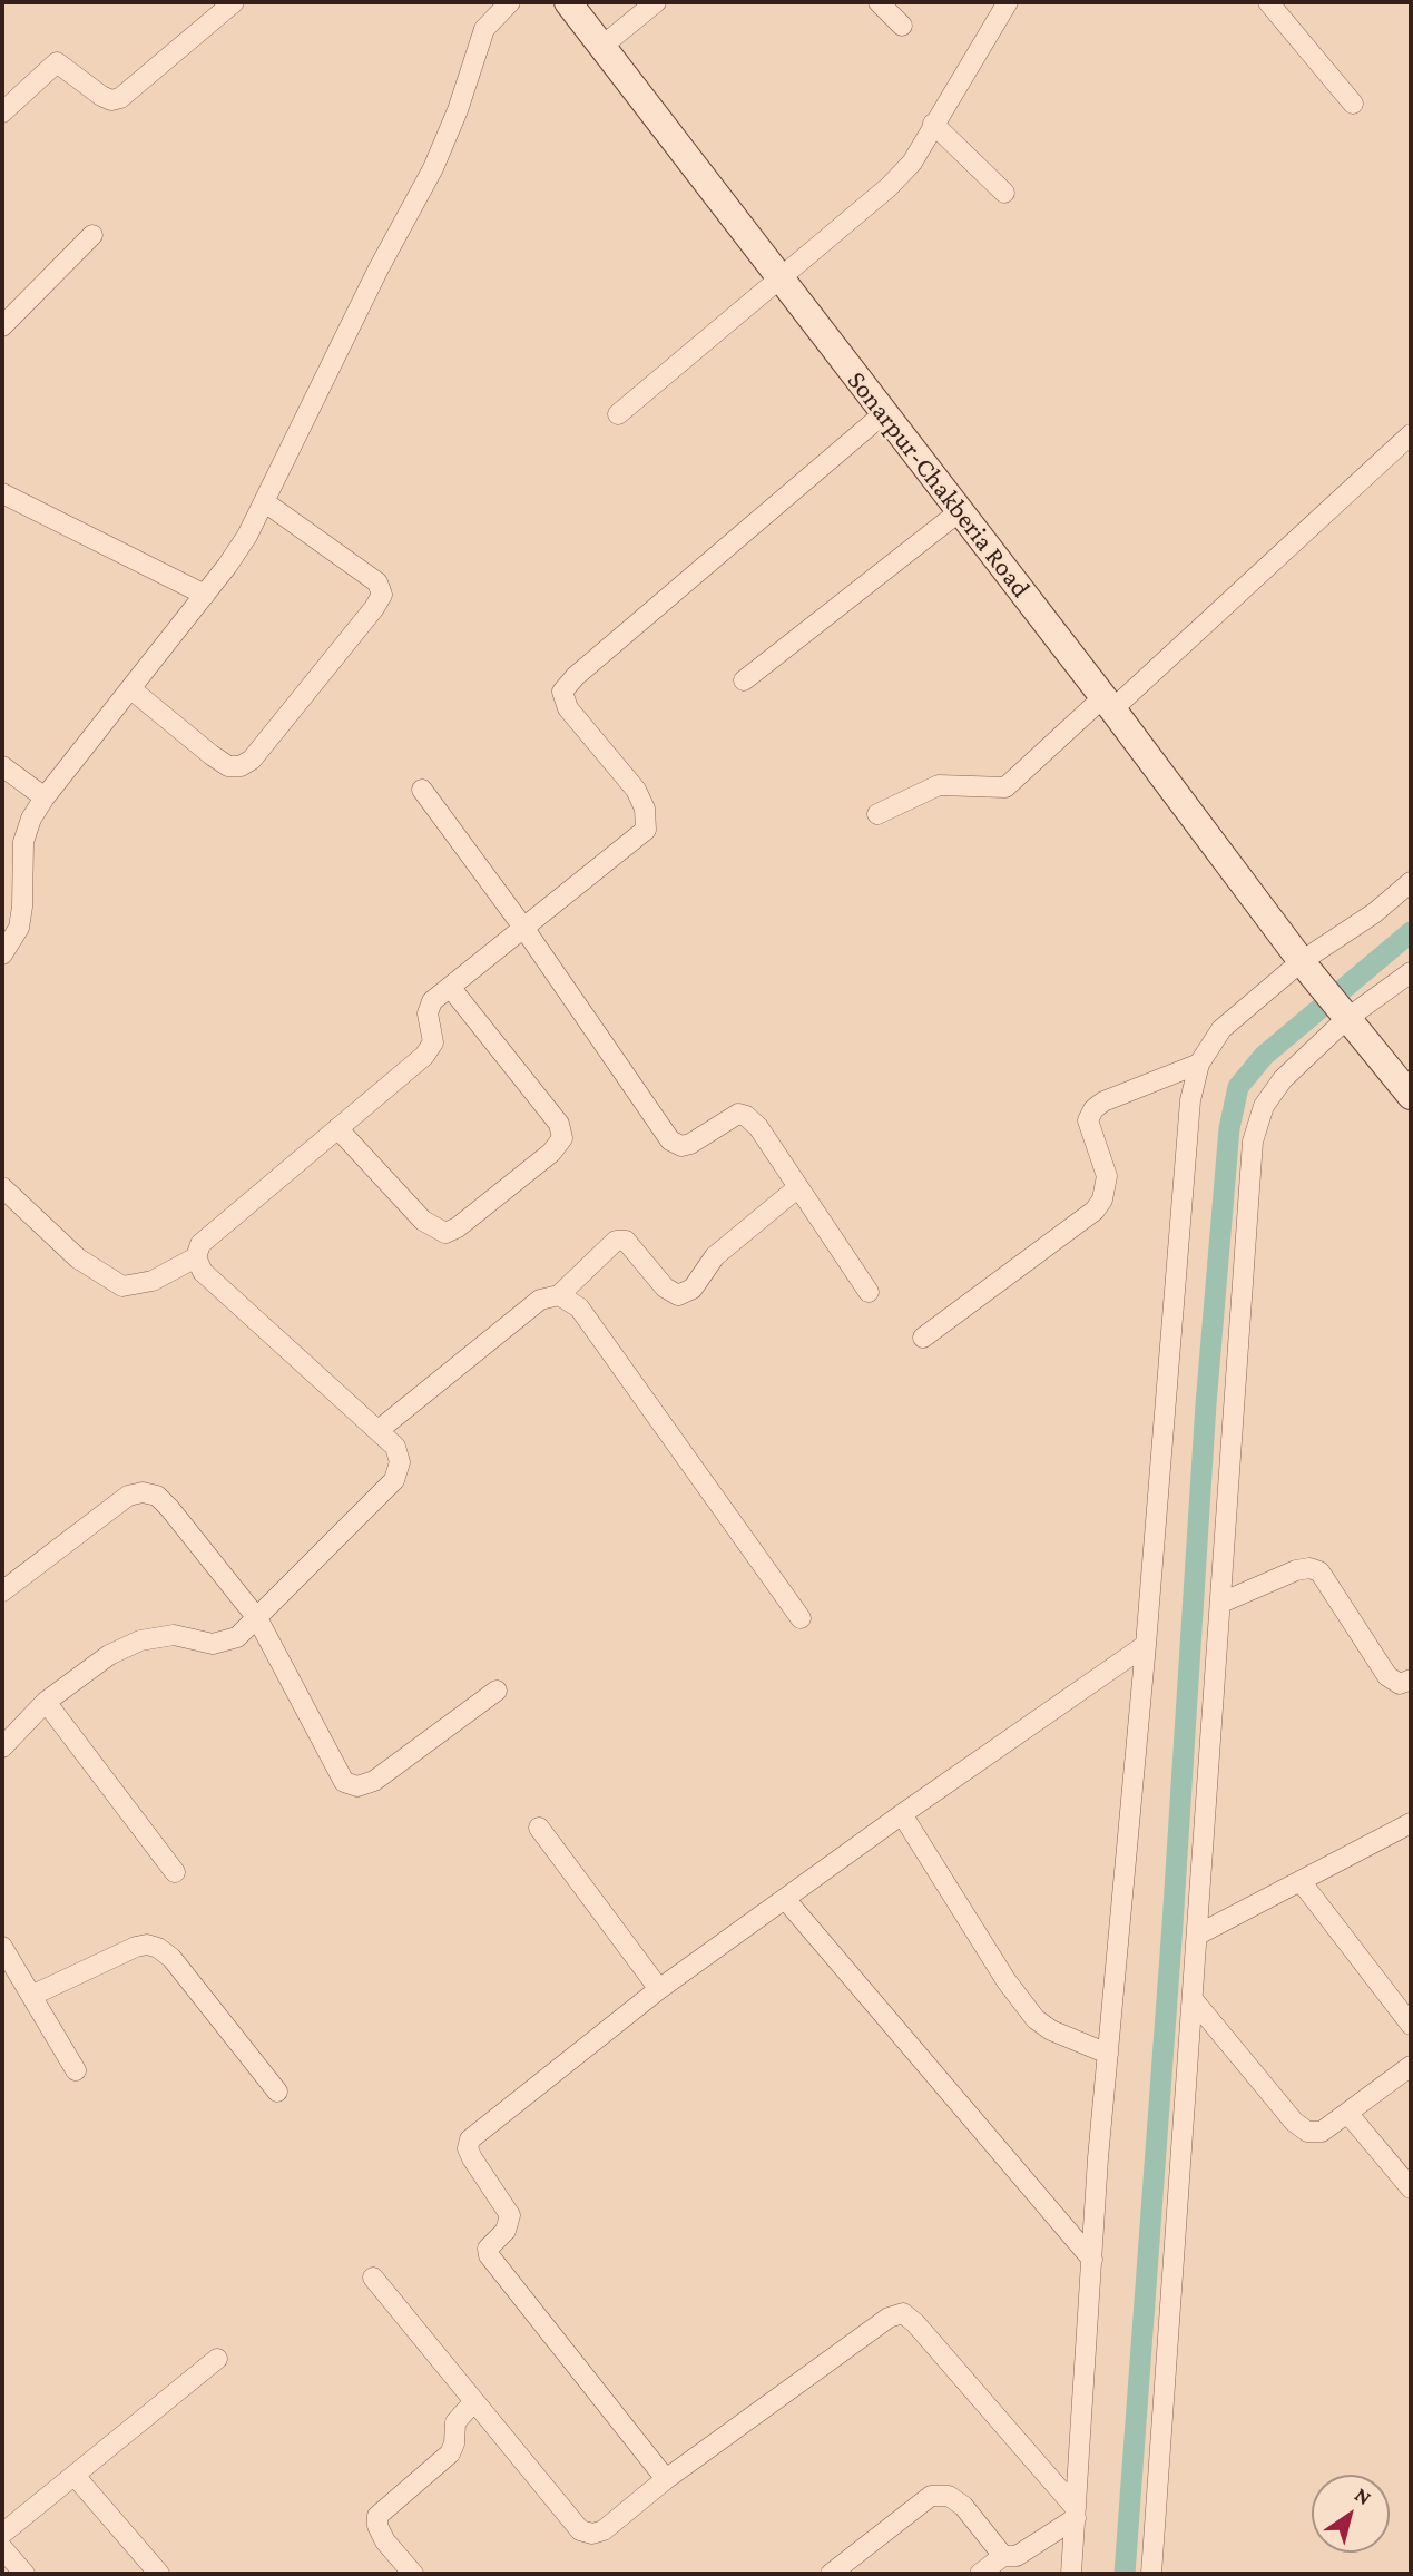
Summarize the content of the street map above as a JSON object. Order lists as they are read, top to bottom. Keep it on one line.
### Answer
{"streets":{"main road":["Sonarpur-Chakberia Road"]},"north":"top right"}
